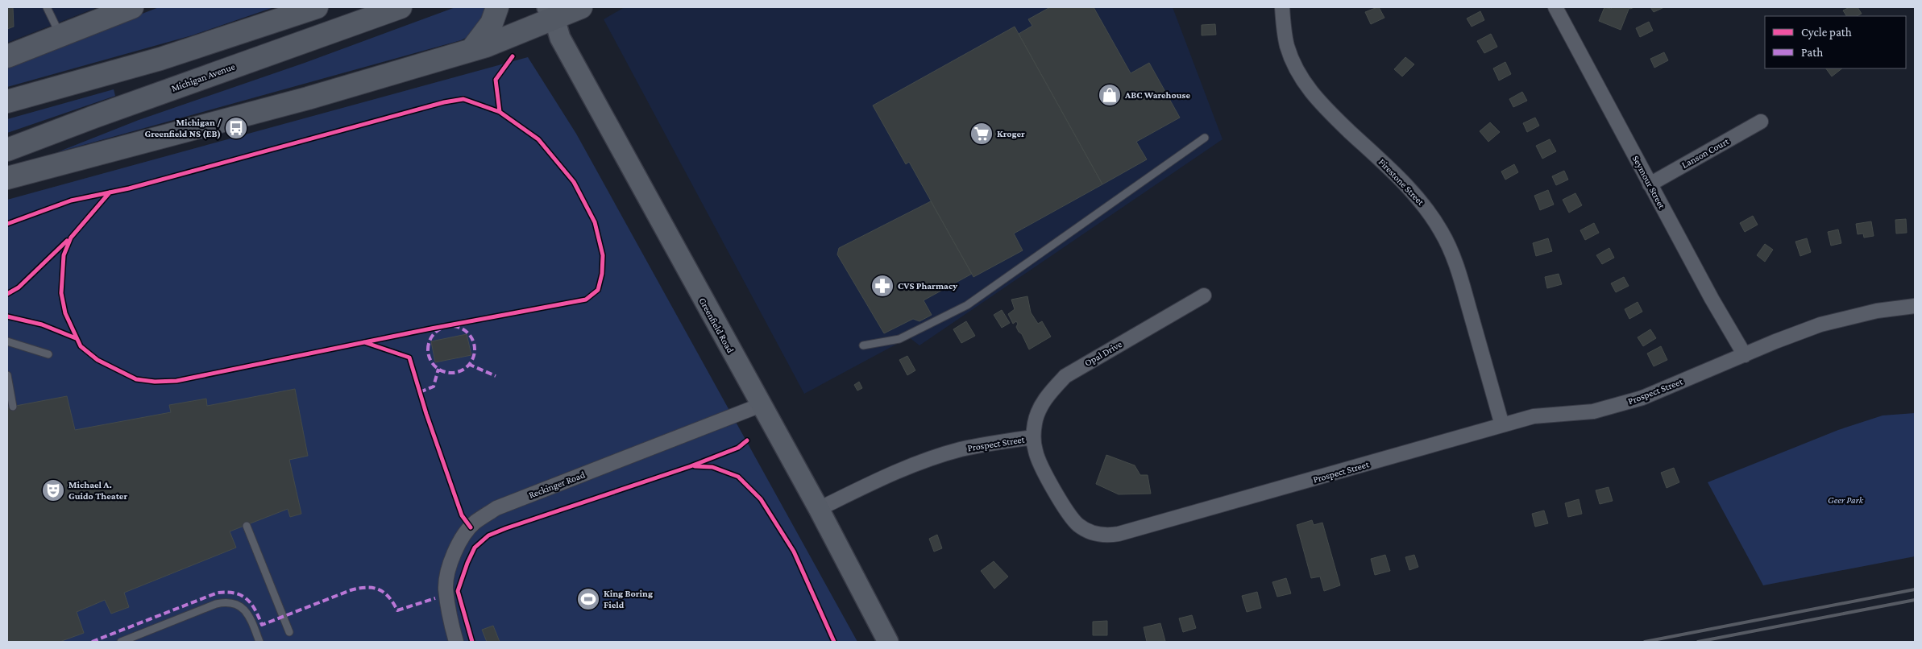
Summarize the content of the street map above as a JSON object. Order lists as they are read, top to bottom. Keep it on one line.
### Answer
{"streets":{"main road":["Michigan Avenue","Greenfield Road"],"street":["Lanson Court","Firestone Street","Seymour Street","Opal Drive","Prospect Street","Reckinger Road"]},"crossings":[["Lanson Court","Seymour Street"],["Firestone Street","Prospect Street"],["Seymour Street","Prospect Street"],["Greenfield Road","Prospect Street"],["Greenfield Road","Reckinger Road"],["Opal Drive","Prospect Street"]],"parks":["Geer Park"],"places":{"shop":["ABC Warehouse"],"bus stop":["Michigan / Greenfield NS (EB)"],"supermarket":["Kroger"],"pharmacy":["CVS Pharmacy"],"theatre":["Michael A. Guido Theater"],"sports":["King Boring Field"]},"legend":["Cycle path","Path"]}
